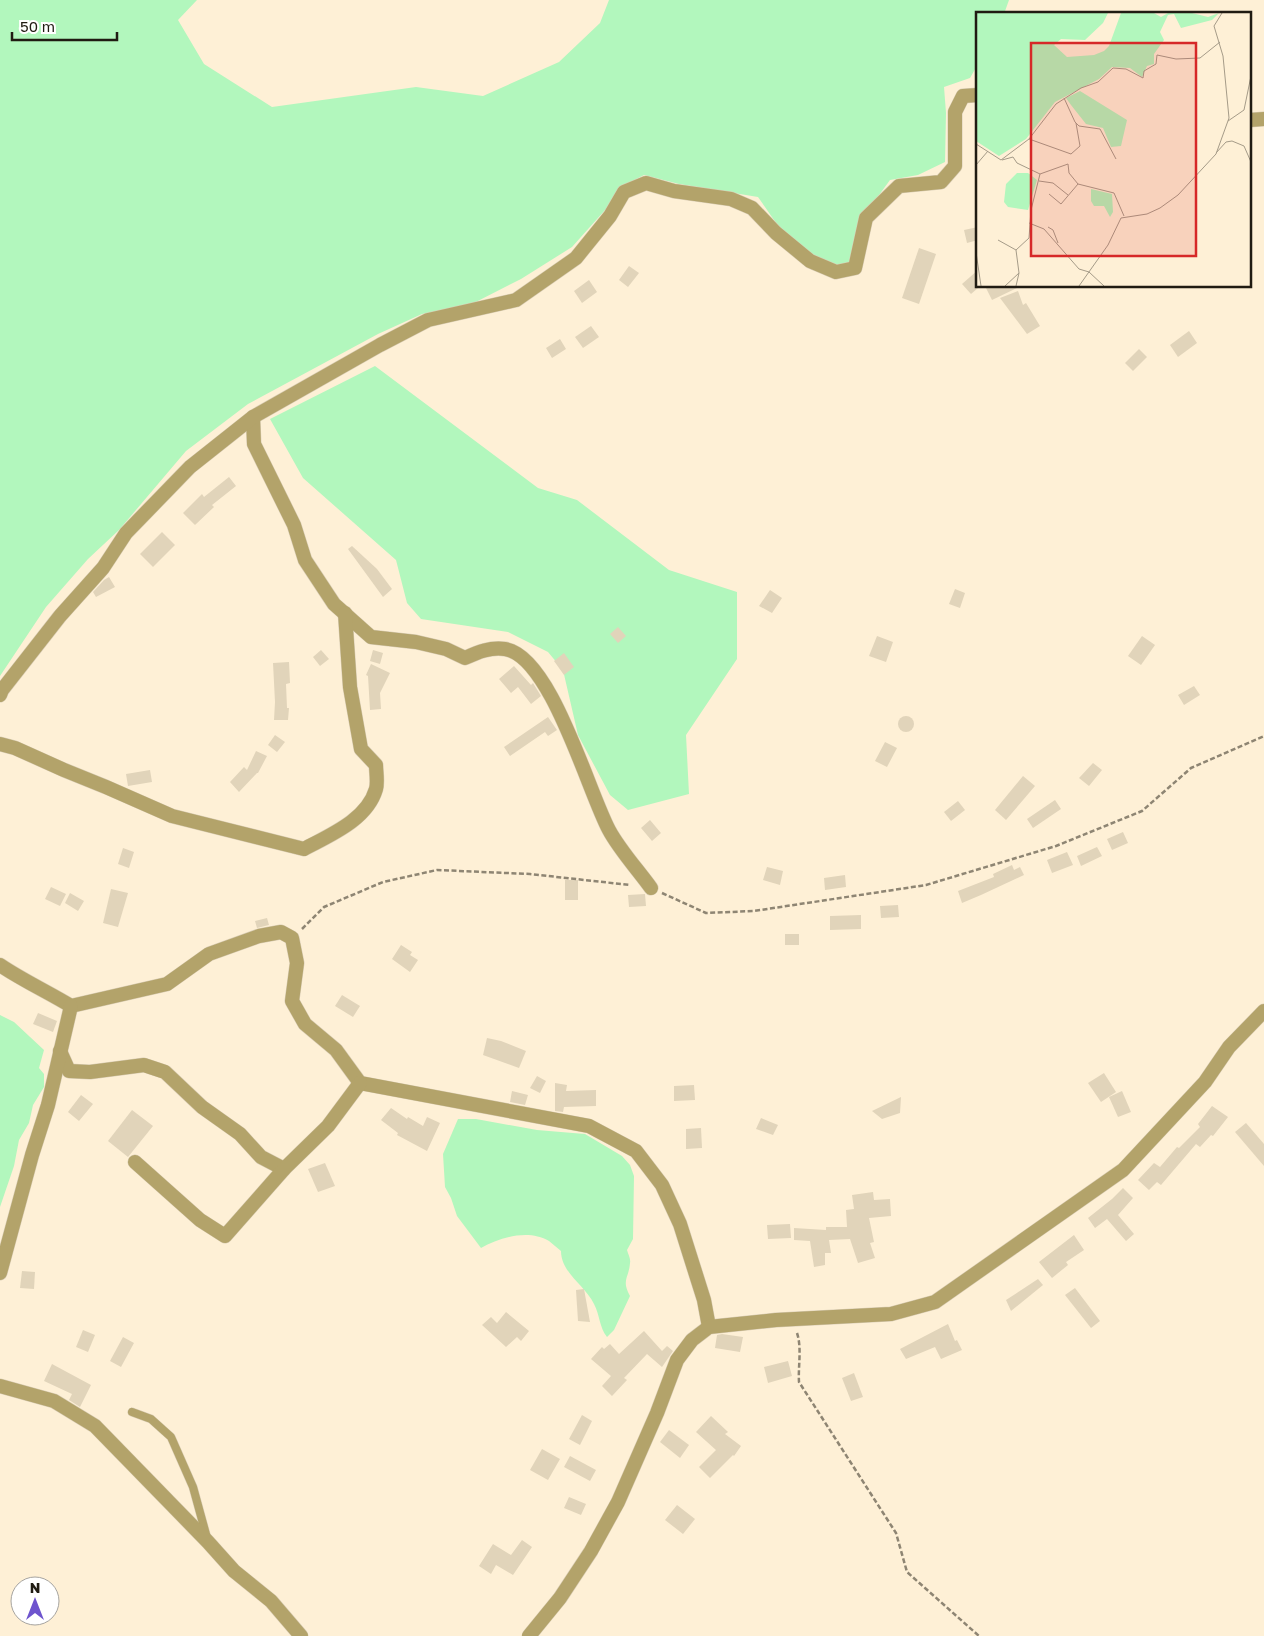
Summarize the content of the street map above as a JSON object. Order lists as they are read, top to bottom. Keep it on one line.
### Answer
{"scale_bar":"50 m","north":"top"}
